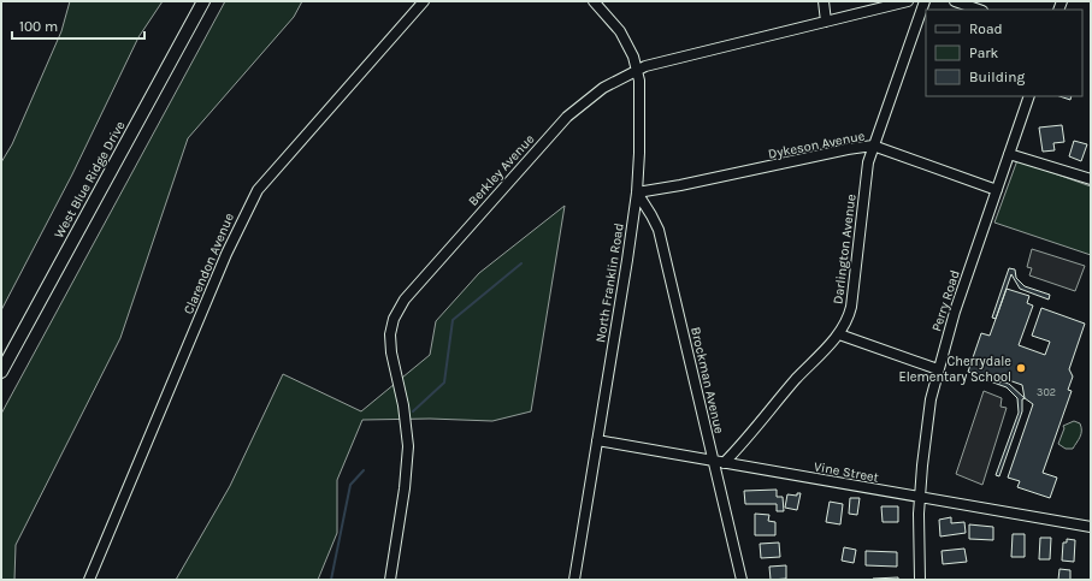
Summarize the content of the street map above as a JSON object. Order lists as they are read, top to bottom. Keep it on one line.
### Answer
{"streets":{"main road":["West Blue Ridge Drive"],"street":["Dykeson Avenue","Berkley Avenue","Darlington Avenue","Clarendon Avenue","North Franklin Road","Perry Road","Brockman Avenue","Vine Street"]},"crossings":[["Dykeson Avenue","Darlington Avenue"],["Dykeson Avenue","North Franklin Road"],["Dykeson Avenue","Perry Road"],["Dykeson Avenue","Brockman Avenue"],["Berkley Avenue","North Franklin Road"],["Darlington Avenue","Vine Street"],["North Franklin Road","Brockman Avenue"],["North Franklin Road","Vine Street"],["Perry Road","Vine Street"],["Brockman Avenue","Vine Street"]],"places":["Cherrydale Elementary School"],"house_numbers":["302"],"legend":["Road","Park","Building"],"scale_bar":"100 m"}
